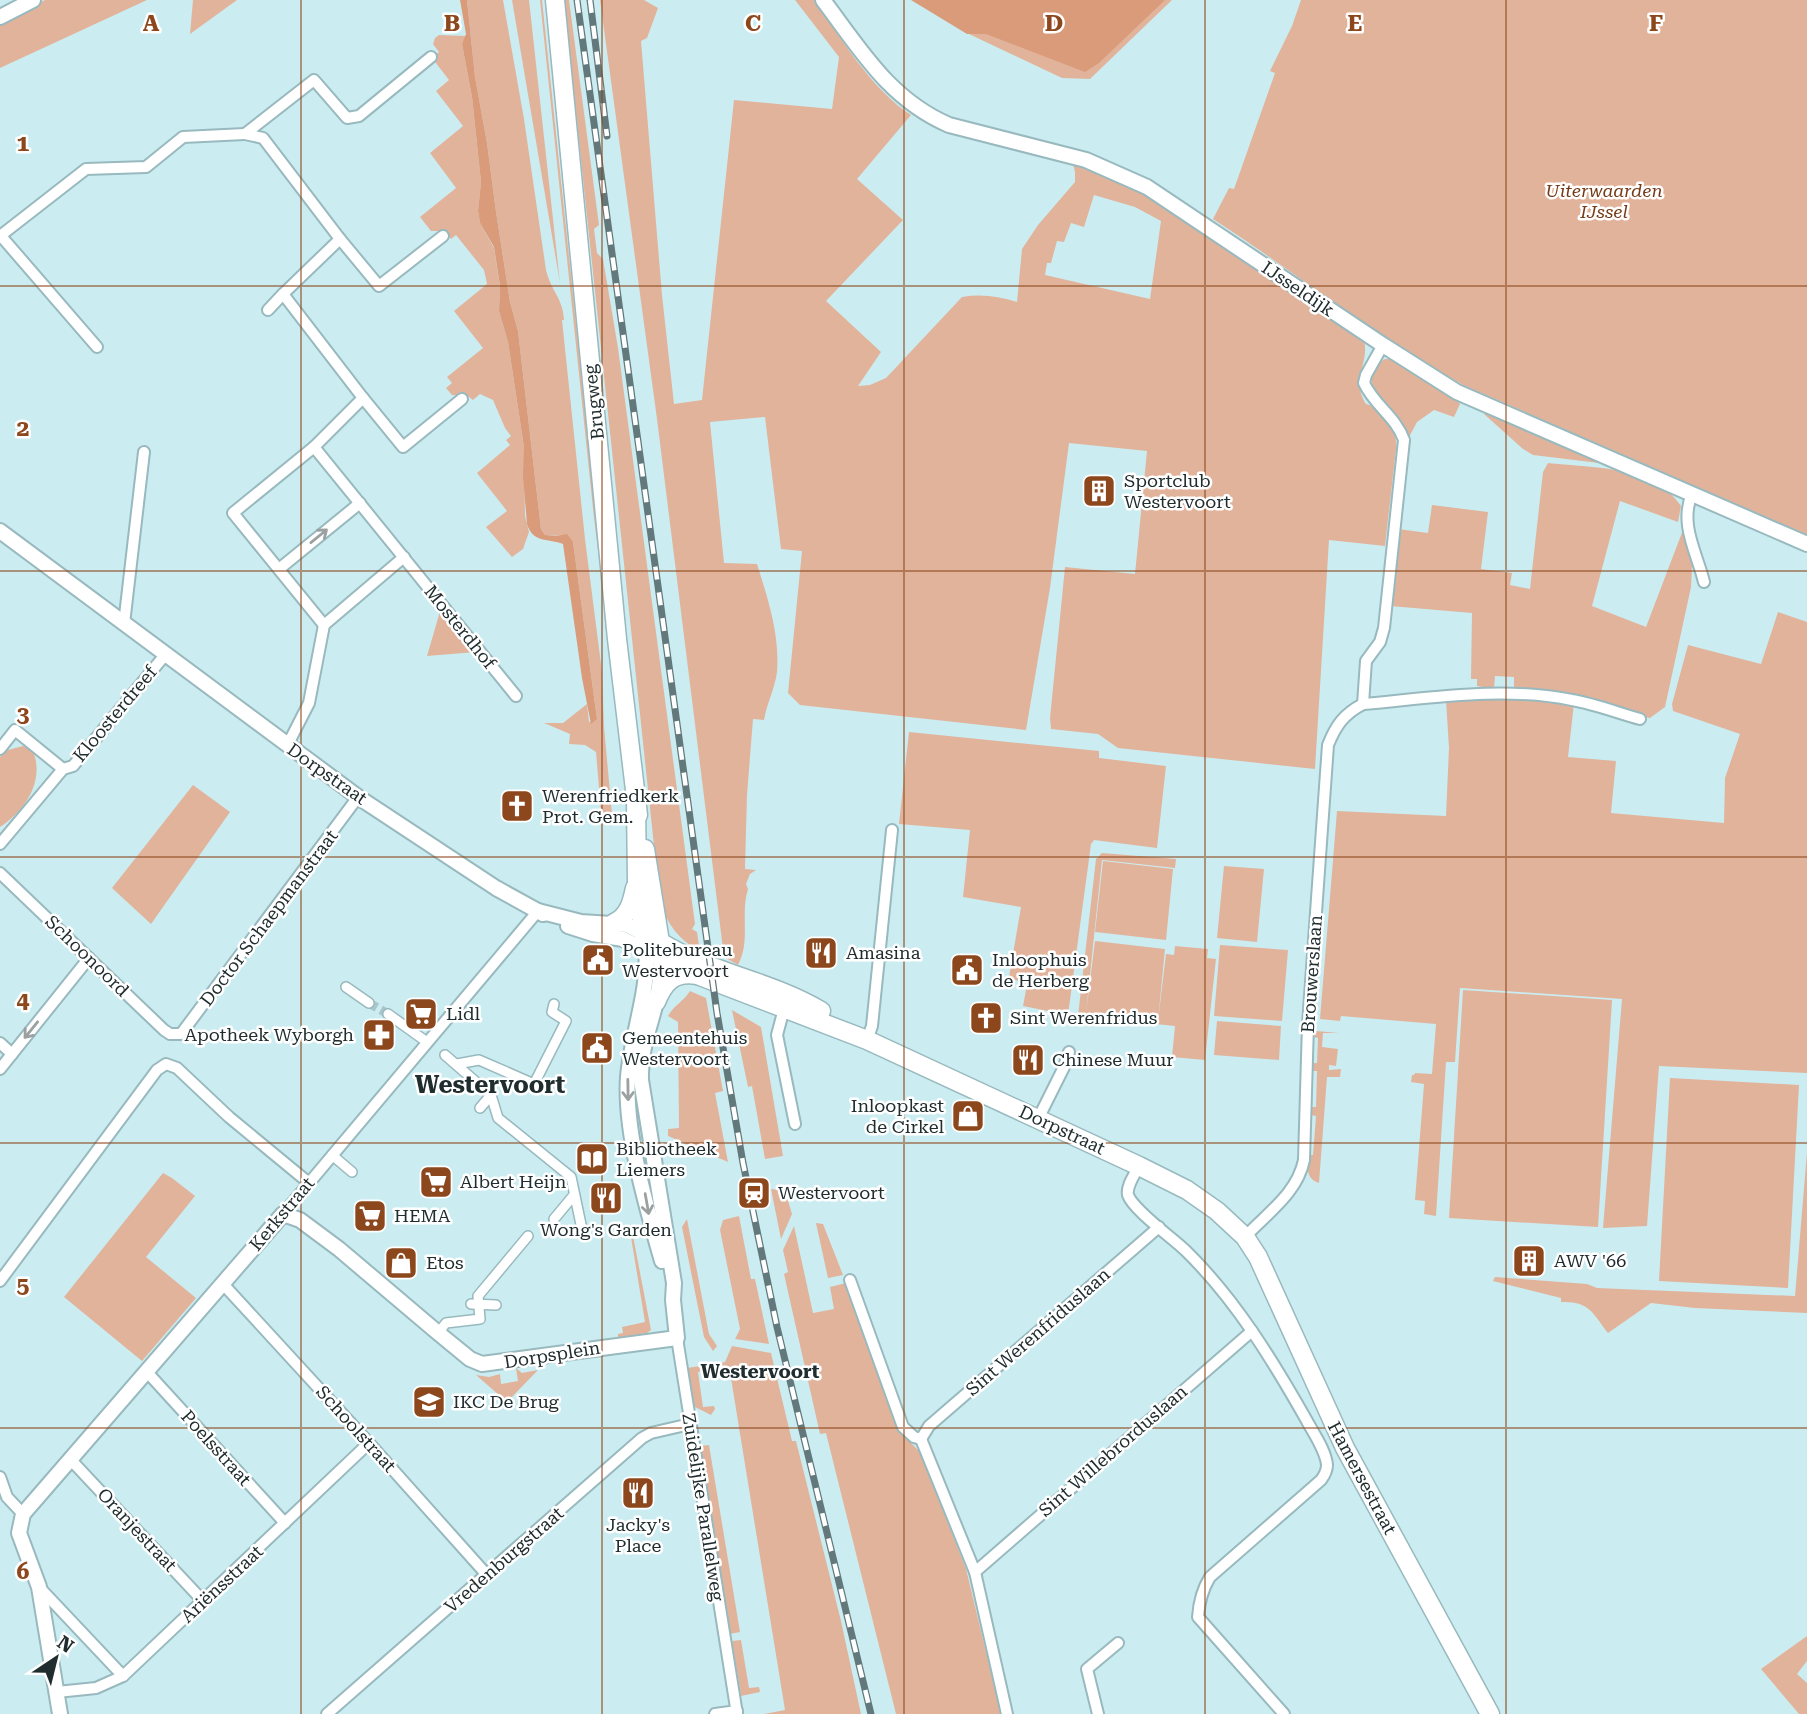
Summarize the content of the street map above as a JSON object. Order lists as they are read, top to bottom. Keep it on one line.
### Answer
{"streets":{"main road":["Brugweg","Dorpstraat","Hamersestraat","Zuidelijke Parallelweg"],"street":["IJsseldijk","Mosterdhof","Kloosterdreef","Doctor Schaepmanstraat","Schoonoord","Brouwerslaan","Kerkstraat","Sint Werenfriduslaan","Dorpsplein","Schoolstraat","Poelsstraat","Sint Willebrorduslaan","Oranjestraat","Vredenburgstraat","Ariënsstraat"]},"crossings":[["Brugweg","Dorpstraat"],["Brugweg","Zuidelijke Parallelweg"],["Kloosterdreef","Dorpstraat"],["Dorpstraat","Doctor Schaepmanstraat"],["Dorpstraat","Brouwerslaan"],["Dorpstraat","Kerkstraat"],["Dorpstraat","Hamersestraat"],["Dorpstraat","Zuidelijke Parallelweg"],["Doctor Schaepmanstraat","Schoonoord"],["Brouwerslaan","Hamersestraat"],["Kerkstraat","Dorpsplein"],["Kerkstraat","Schoolstraat"],["Kerkstraat","Poelsstraat"],["Kerkstraat","Oranjestraat"],["Dorpsplein","Zuidelijke Parallelweg"],["Schoolstraat","Vredenburgstraat"],["Schoolstraat","Ariënsstraat"],["Poelsstraat","Ariënsstraat"],["Zuidelijke Parallelweg","Vredenburgstraat"],["Oranjestraat","Ariënsstraat"]],"districts":["Westervoort","Westervoort"],"parks":["Uiterwaarden IJssel"],"places":{"building":["Sportclub Westervoort","AWV '66"],"church":["Werenfriedkerk Prot. Gem.","Sint Werenfridus"],"restaurant":["Amasina","Chinese Muur","Wong's Garden","Jacky's Place"],"public building":["Politebureau Westervoort","Inloophuis de Herberg","Gemeentehuis Westervoort"],"supermarket":["Lidl","Albert Heijn","HEMA"],"pharmacy":["Apotheek Wyborgh"],"shop":["Inloopkast de Cirkel","Etos"],"library":["Bibliotheek Liemers"],"station":["Westervoort"],"school or university":["IKC De Brug"]},"north":"top right","grid":{"columns":["A","B","C","D","E","F"],"rows":["1","2","3","4","5","6"]}}
